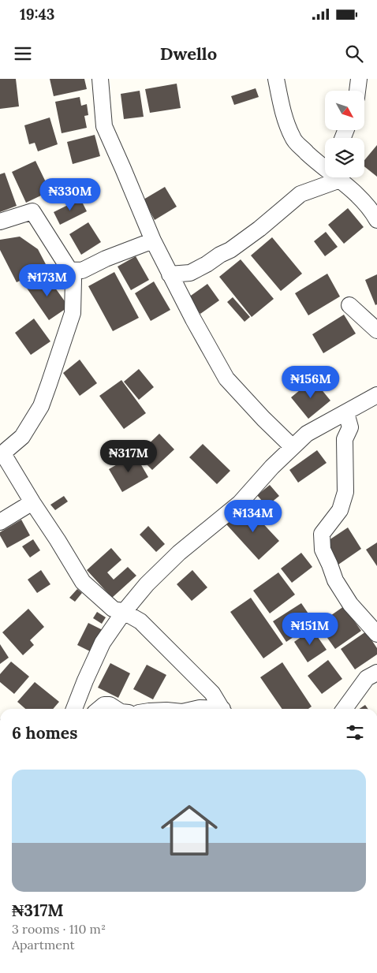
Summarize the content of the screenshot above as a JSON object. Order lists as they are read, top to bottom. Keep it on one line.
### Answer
{"north":"bottom right","page":{"status":"19:43","header":"Dwello","price":["₦330M","₦173M","₦156M","₦317M","₦134M","₦151M"],"heading":"6 homes","list":[{"name":"₦317M","note":"3 rooms · 110 m² · Apartment"}]}}
